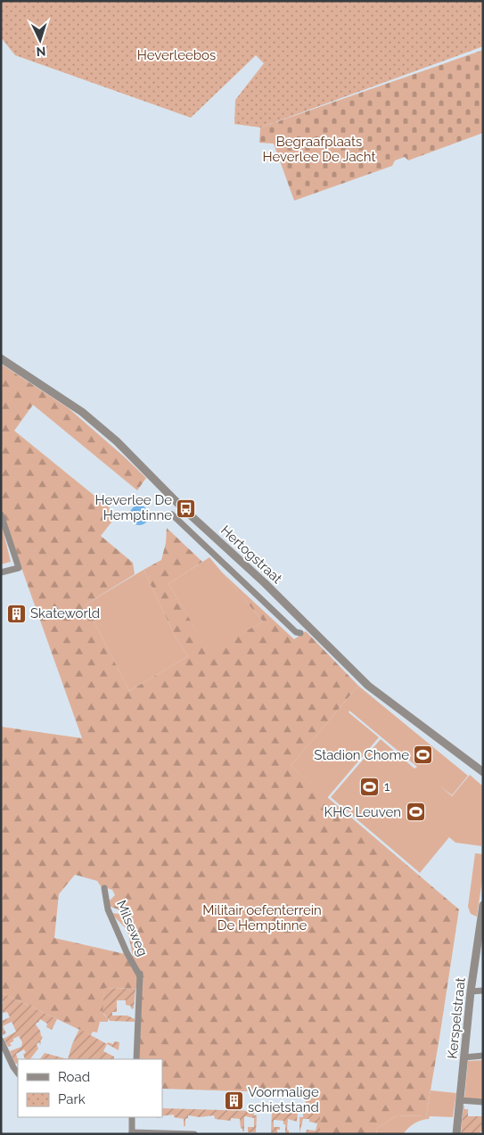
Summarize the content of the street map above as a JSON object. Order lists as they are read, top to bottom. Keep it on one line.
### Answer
{"streets":{"street":["Hertogstraat","Milseweg","Kerspelstraat"]},"parks":["Heverleebos","Begraafplaats Heverlee De Jacht","Militair oefenterrein De Hemptinne"],"places":{"bus stop":["Heverlee De Hemptinne"],"building":["Skateworld","Voormalige schietstand"],"sports":["Stadion Chome","1","KHC Leuven"]},"legend":["Road","Park"],"north":"bottom"}
